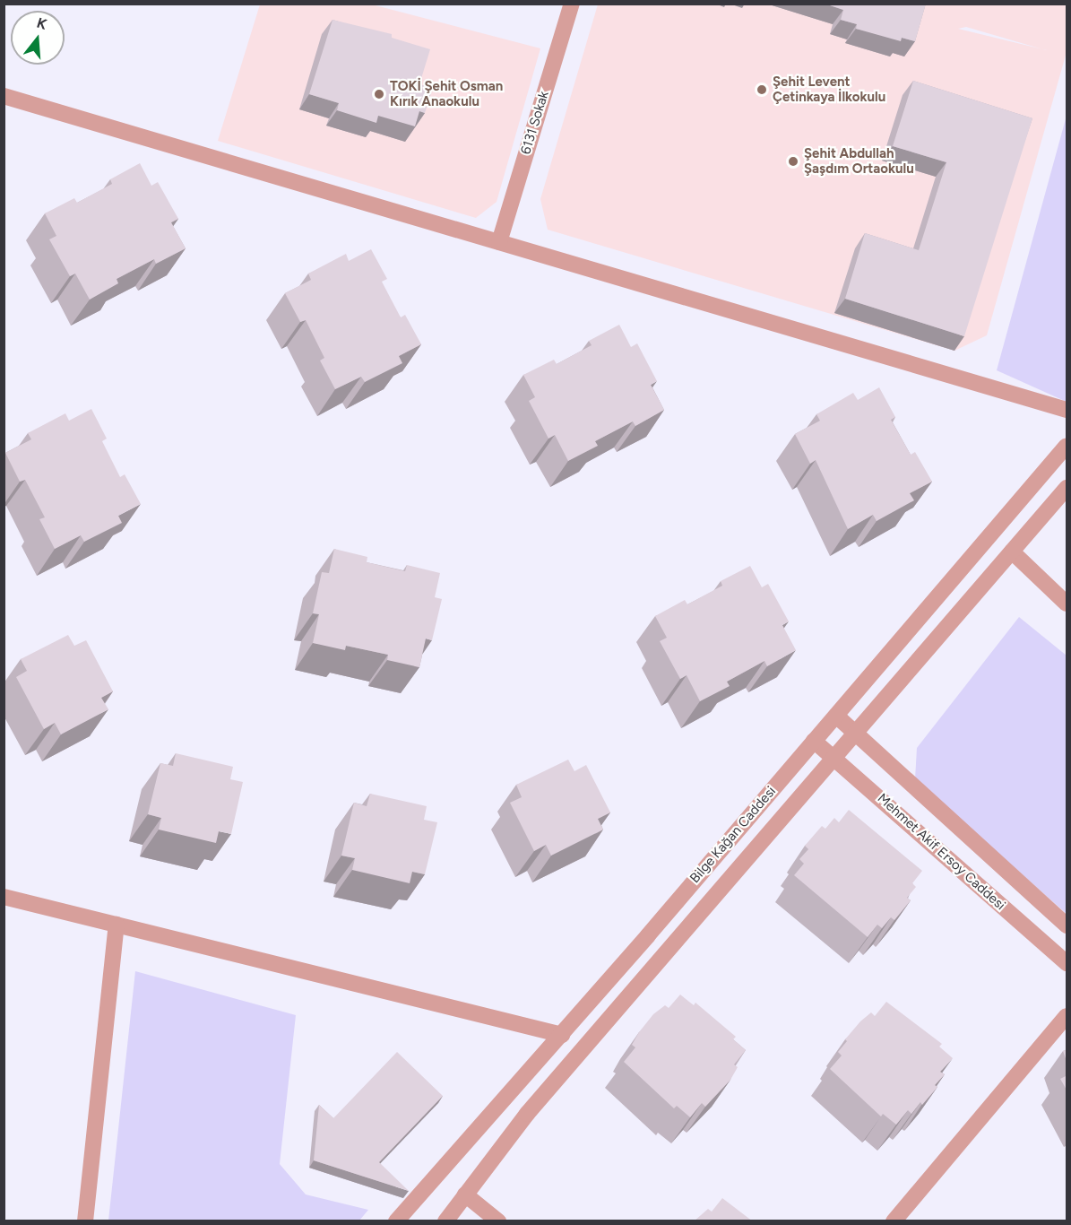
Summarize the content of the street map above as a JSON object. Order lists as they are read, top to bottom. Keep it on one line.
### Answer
{"streets":{"street":["6131 Sokak","Bilge Kağan Caddesi","Mehmet Akif Ersoy Caddesi"]},"crossings":[["Bilge Kağan Caddesi","Mehmet Akif Ersoy Caddesi"]],"places":["Şehit Levent Çetinkaya İlkokulu","TOKİ Şehit Osman Kırık Anaokulu","Şehit Abdullah Şaşdım Ortaokulu"],"north":"top"}
